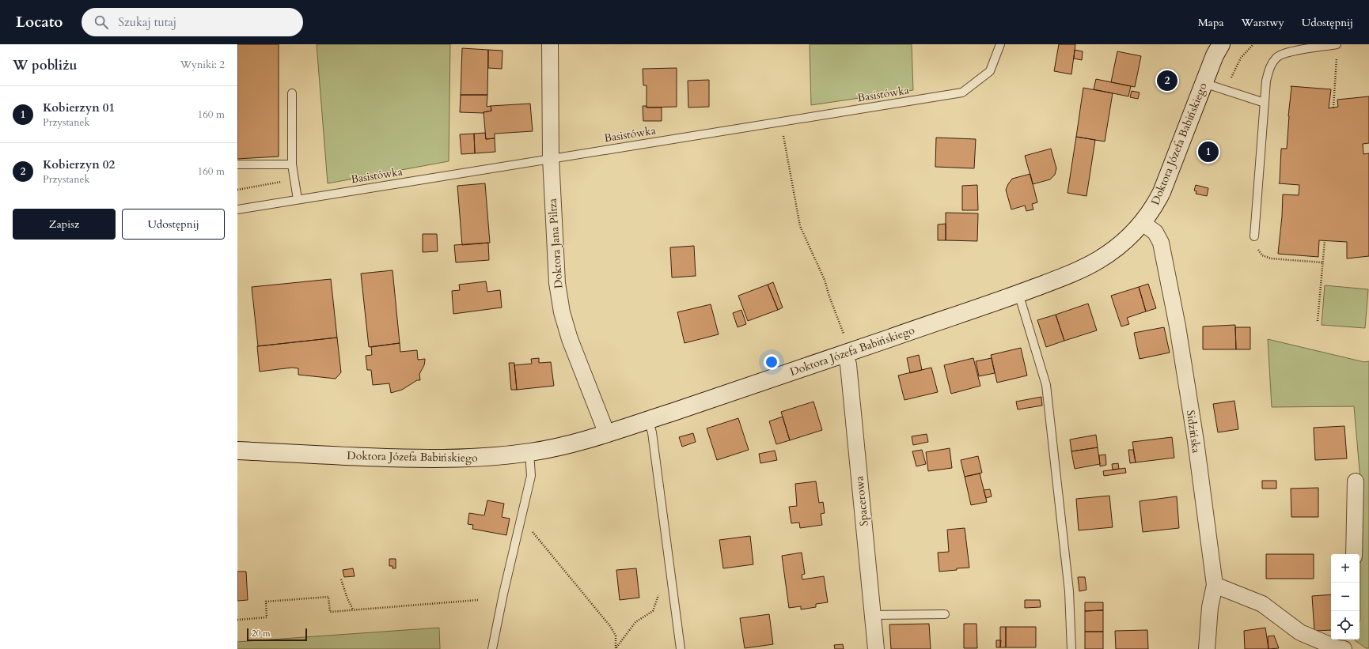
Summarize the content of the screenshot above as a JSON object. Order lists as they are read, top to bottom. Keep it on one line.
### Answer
{"streets":{"street":["Doktora Józefa Babińskiego","Doktora Jana Piltza","Sidzińska","Spacerowa"],"lane":["Basistówka"]},"crossings":[["Basistówka","Doktora Jana Piltza"],["Doktora Józefa Babińskiego","Doktora Jana Piltza"],["Doktora Józefa Babińskiego","Sidzińska"],["Doktora Józefa Babińskiego","Spacerowa"]],"scale_bar":"20 m","page":{"header":"Locato","search":"Szukaj tutaj","nav":["Mapa","Warstwy","Udostępnij"],"heading":["W pobliżu","Wyniki: 2"],"pins":["2","1"],"list":[{"mark":"1","name":"Kobierzyn 01","note":"Przystanek","value":"160 m"},{"mark":"2","name":"Kobierzyn 02","note":"Przystanek","value":"160 m"}],"buttons":["Zapisz","Udostępnij"],"map_buttons":["+","−"],"scale":"20 m"}}
